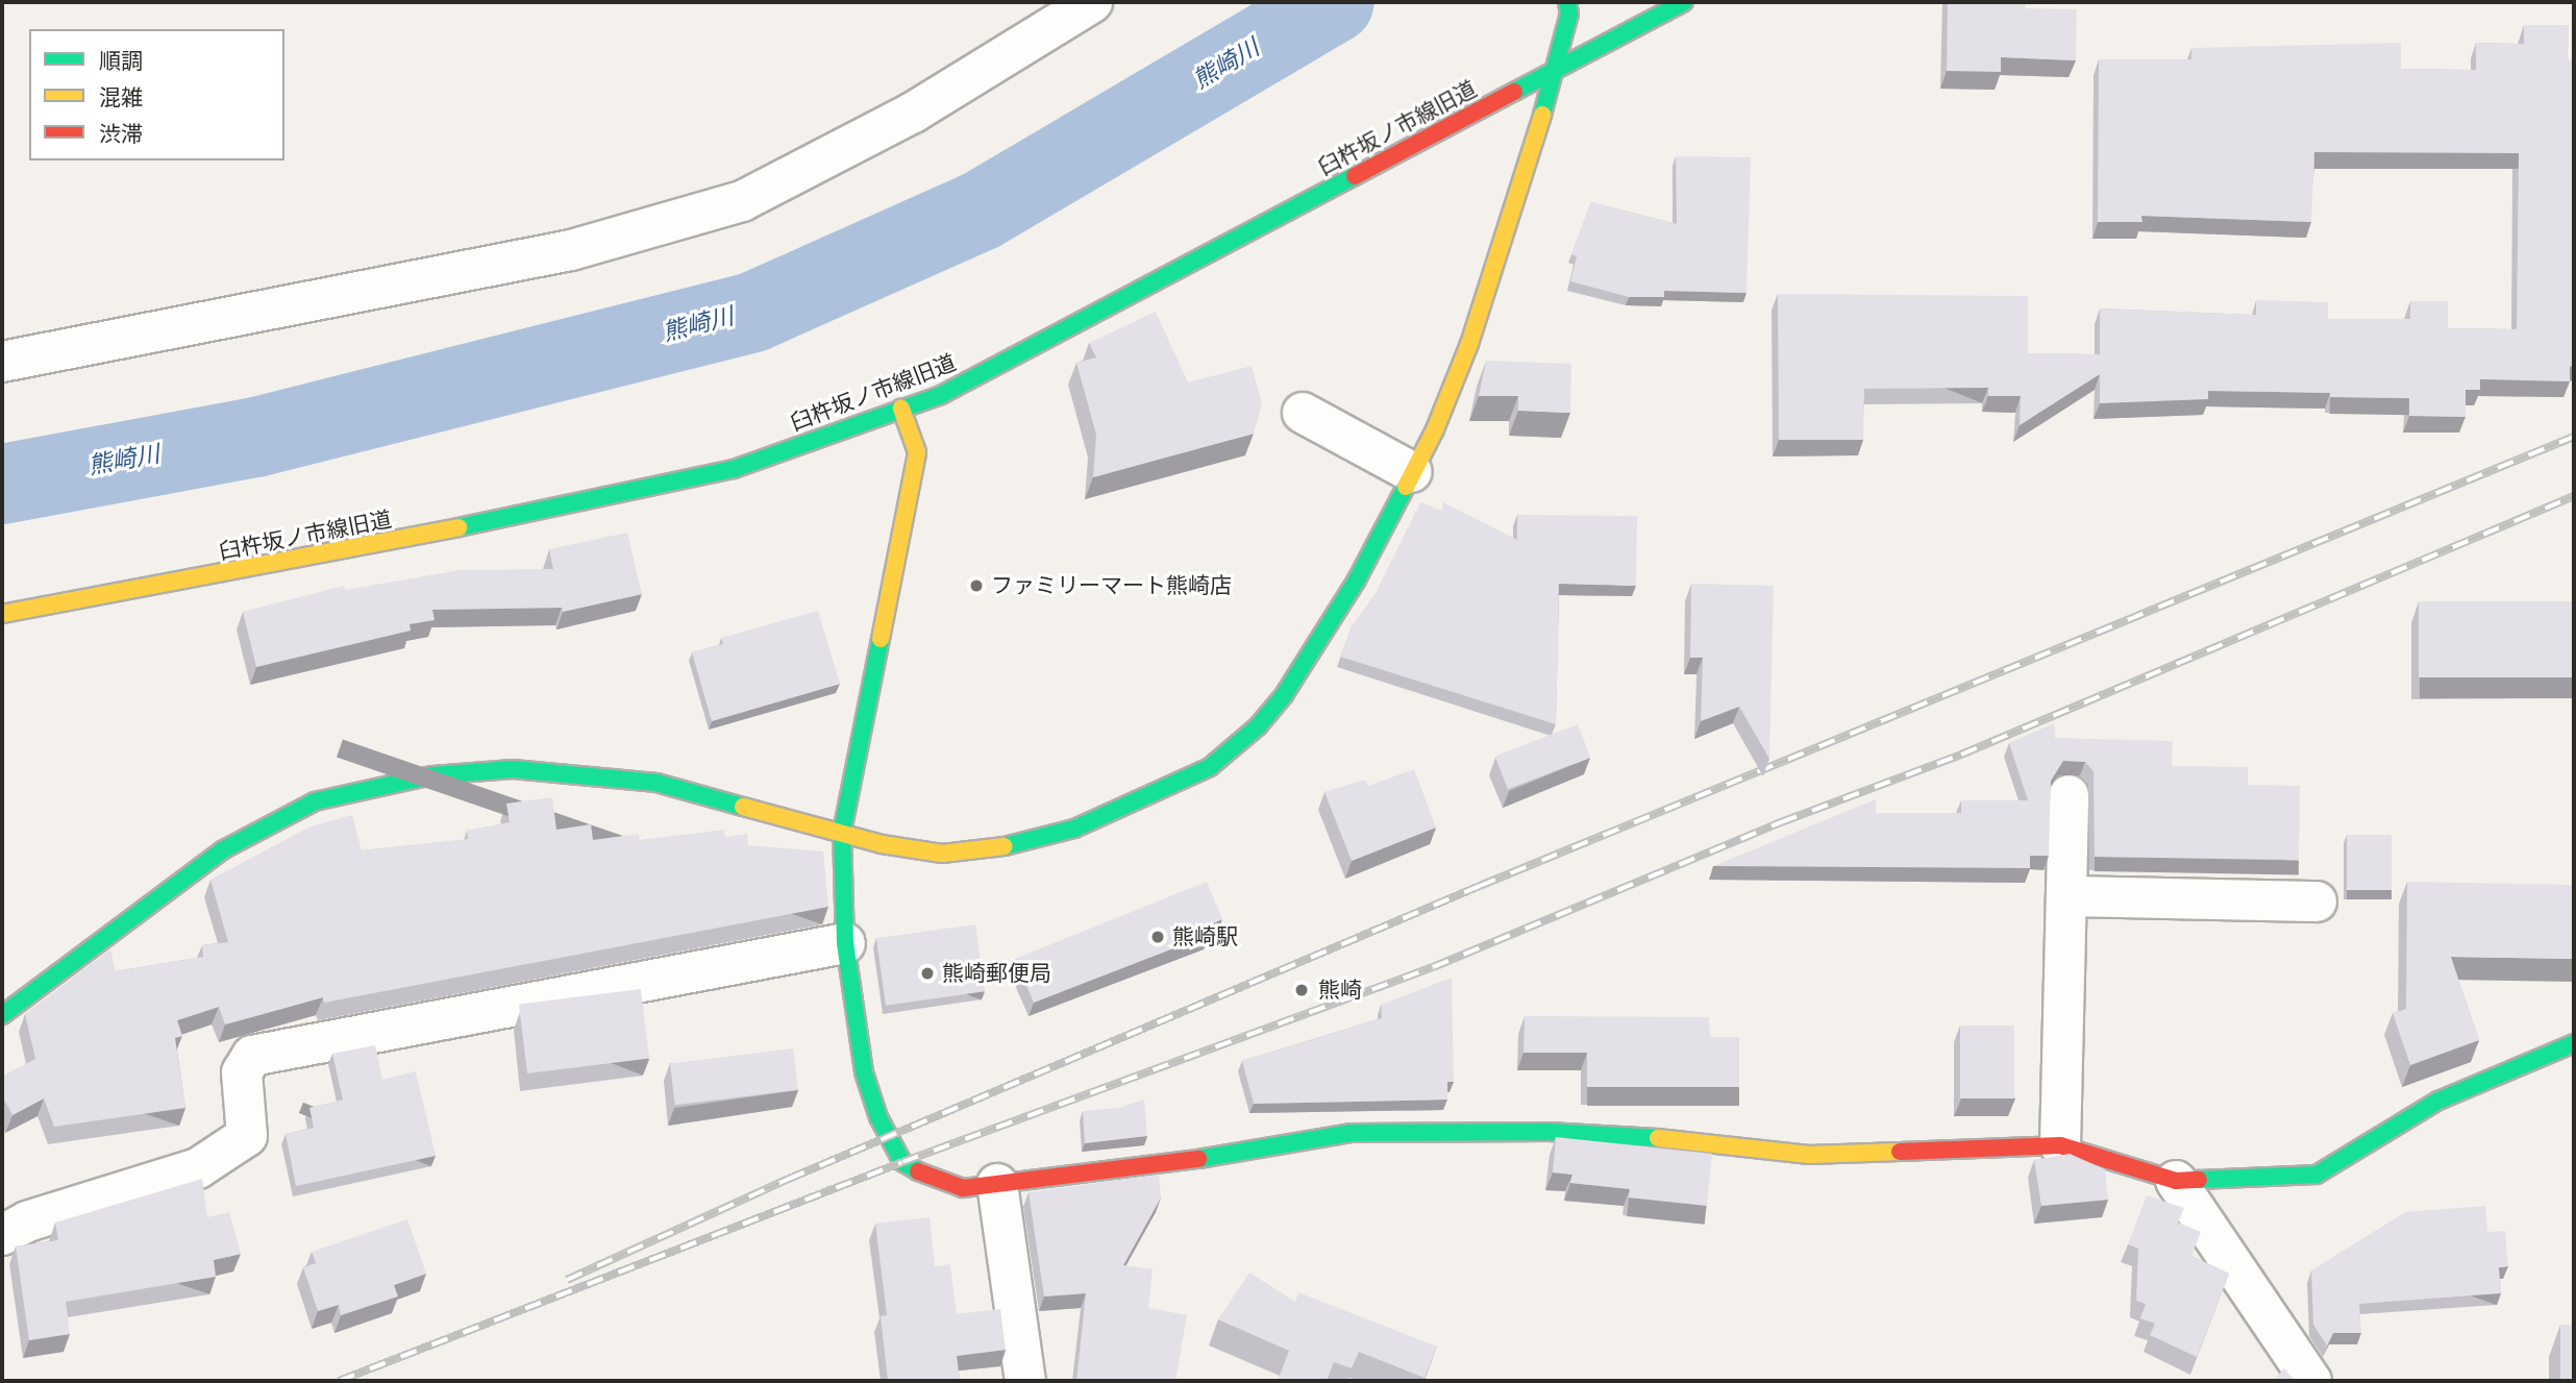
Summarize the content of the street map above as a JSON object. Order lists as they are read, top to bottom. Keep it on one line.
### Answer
{"streets":{"street":["臼杵坂ノ市線旧道"]},"water":["熊崎川"],"places":["ファミリーマート熊崎店","熊崎駅","熊崎郵便局","熊崎"],"legend":["順調","混雑","渋滞"]}
